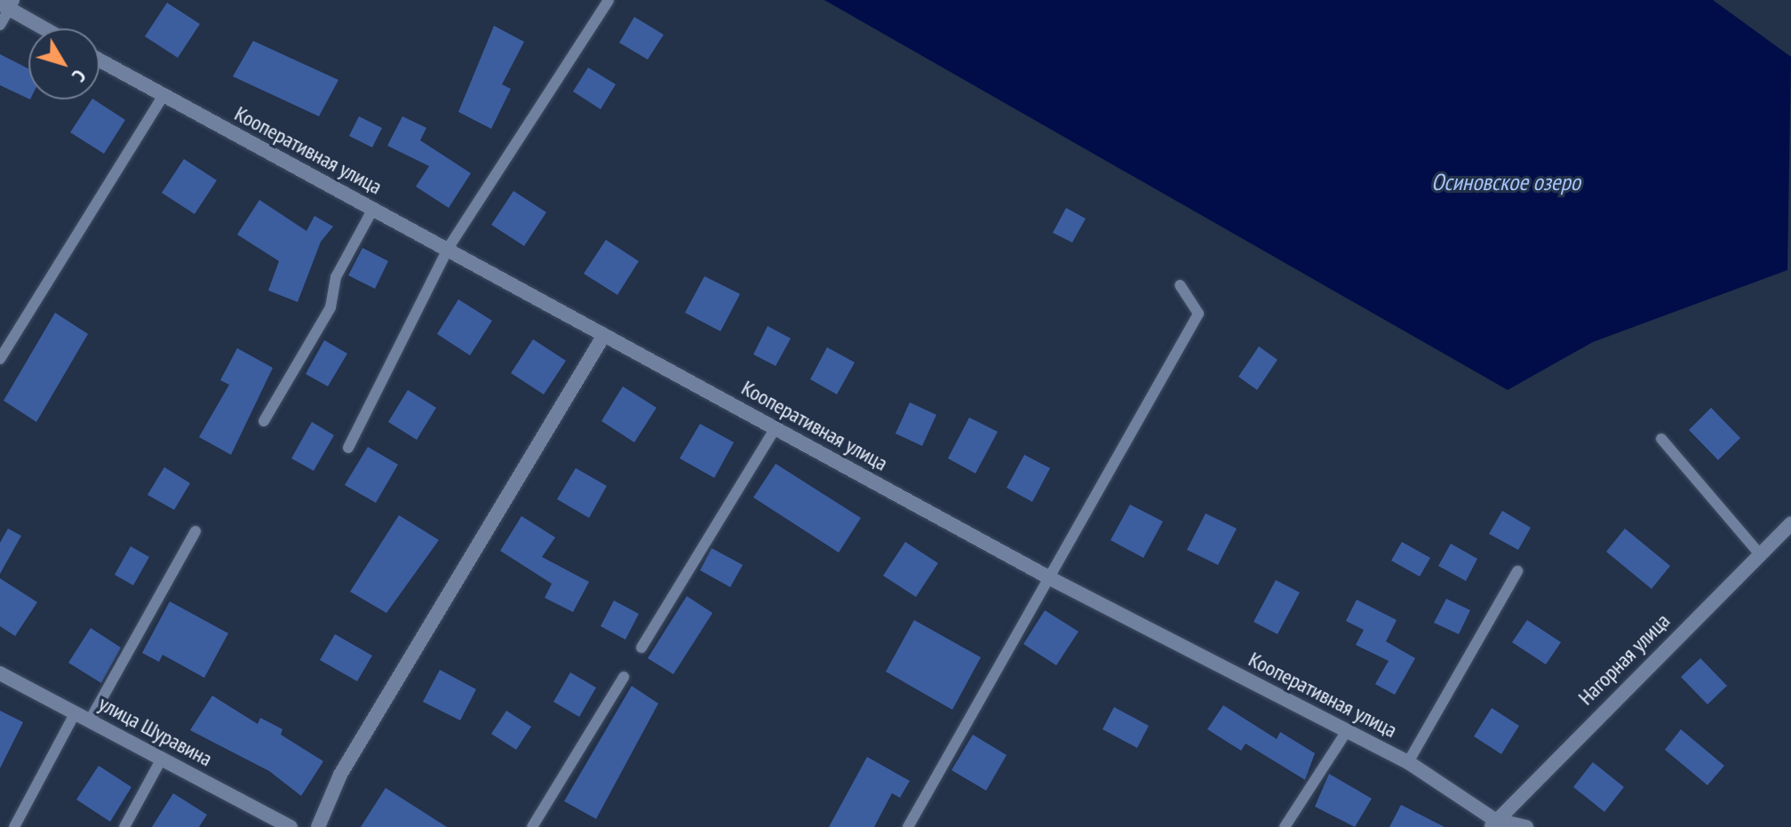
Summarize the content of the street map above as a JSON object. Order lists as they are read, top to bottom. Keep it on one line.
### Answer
{"streets":{"street":["Кооперативная улица","Нагорная улица","улица Шуравина"]},"crossings":[["Кооперативная улица","Нагорная улица"]],"water":["Осиновское озеро"],"north":"bottom right"}
